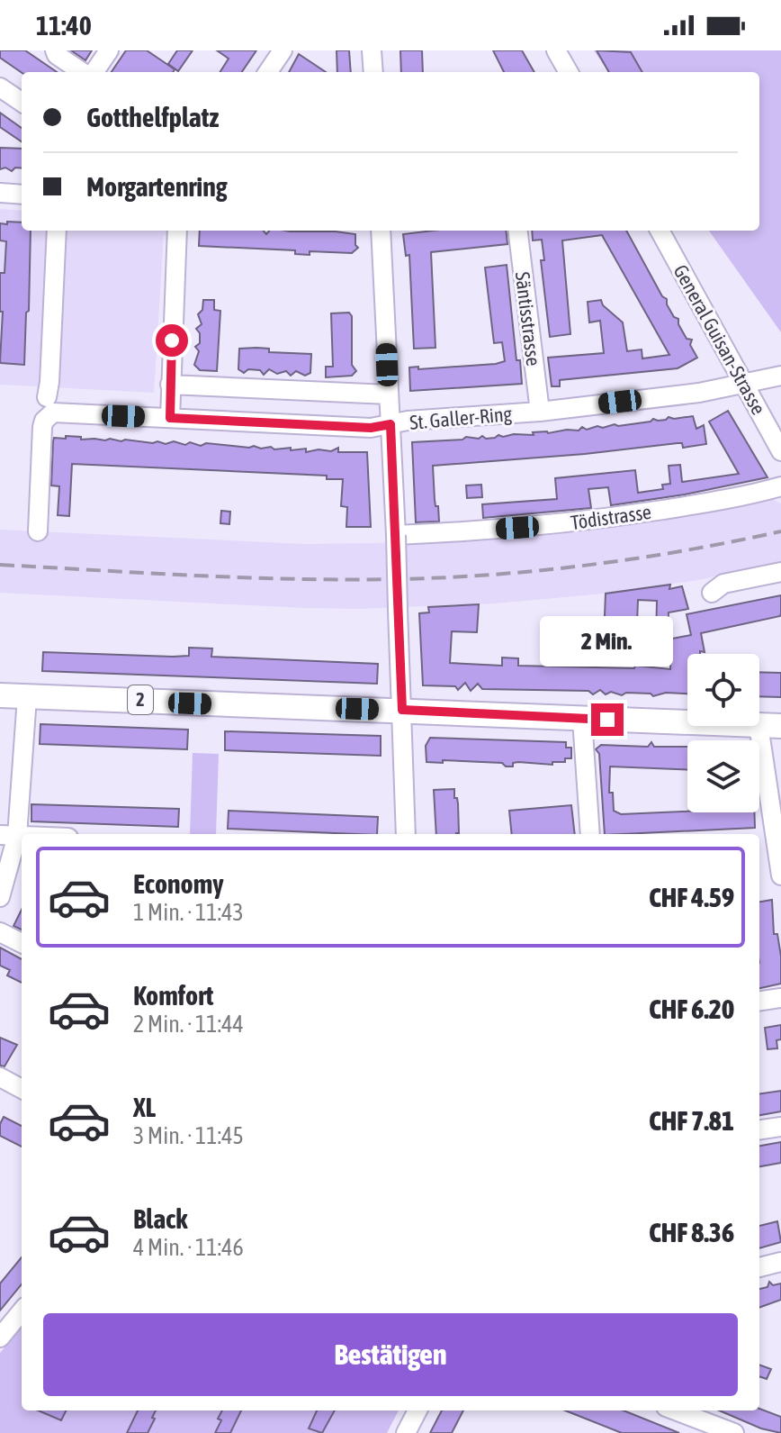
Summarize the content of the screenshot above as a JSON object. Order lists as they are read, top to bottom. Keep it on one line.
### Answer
{"streets":{"main road":["2"],"street":["Säntisstrasse","General Guisan-Strasse","St. Galler-Ring","Tödistrasse"]},"crossings":[["Säntisstrasse","St. Galler-Ring"],["General Guisan-Strasse","St. Galler-Ring"]],"page":{"status":"11:40","banner":["Gotthelfplatz","Morgartenring"],"bubble":"2 Min.","list":[{"name":"Economy","note":"1 Min. · 11:43","value":"CHF 4.59"},{"name":"Komfort","note":"2 Min. · 11:44","value":"CHF 6.20"},{"name":"XL","note":"3 Min. · 11:45","value":"CHF 7.81"},{"name":"Black","note":"4 Min. · 11:46","value":"CHF 8.36"}],"buttons":"Bestätigen"}}
